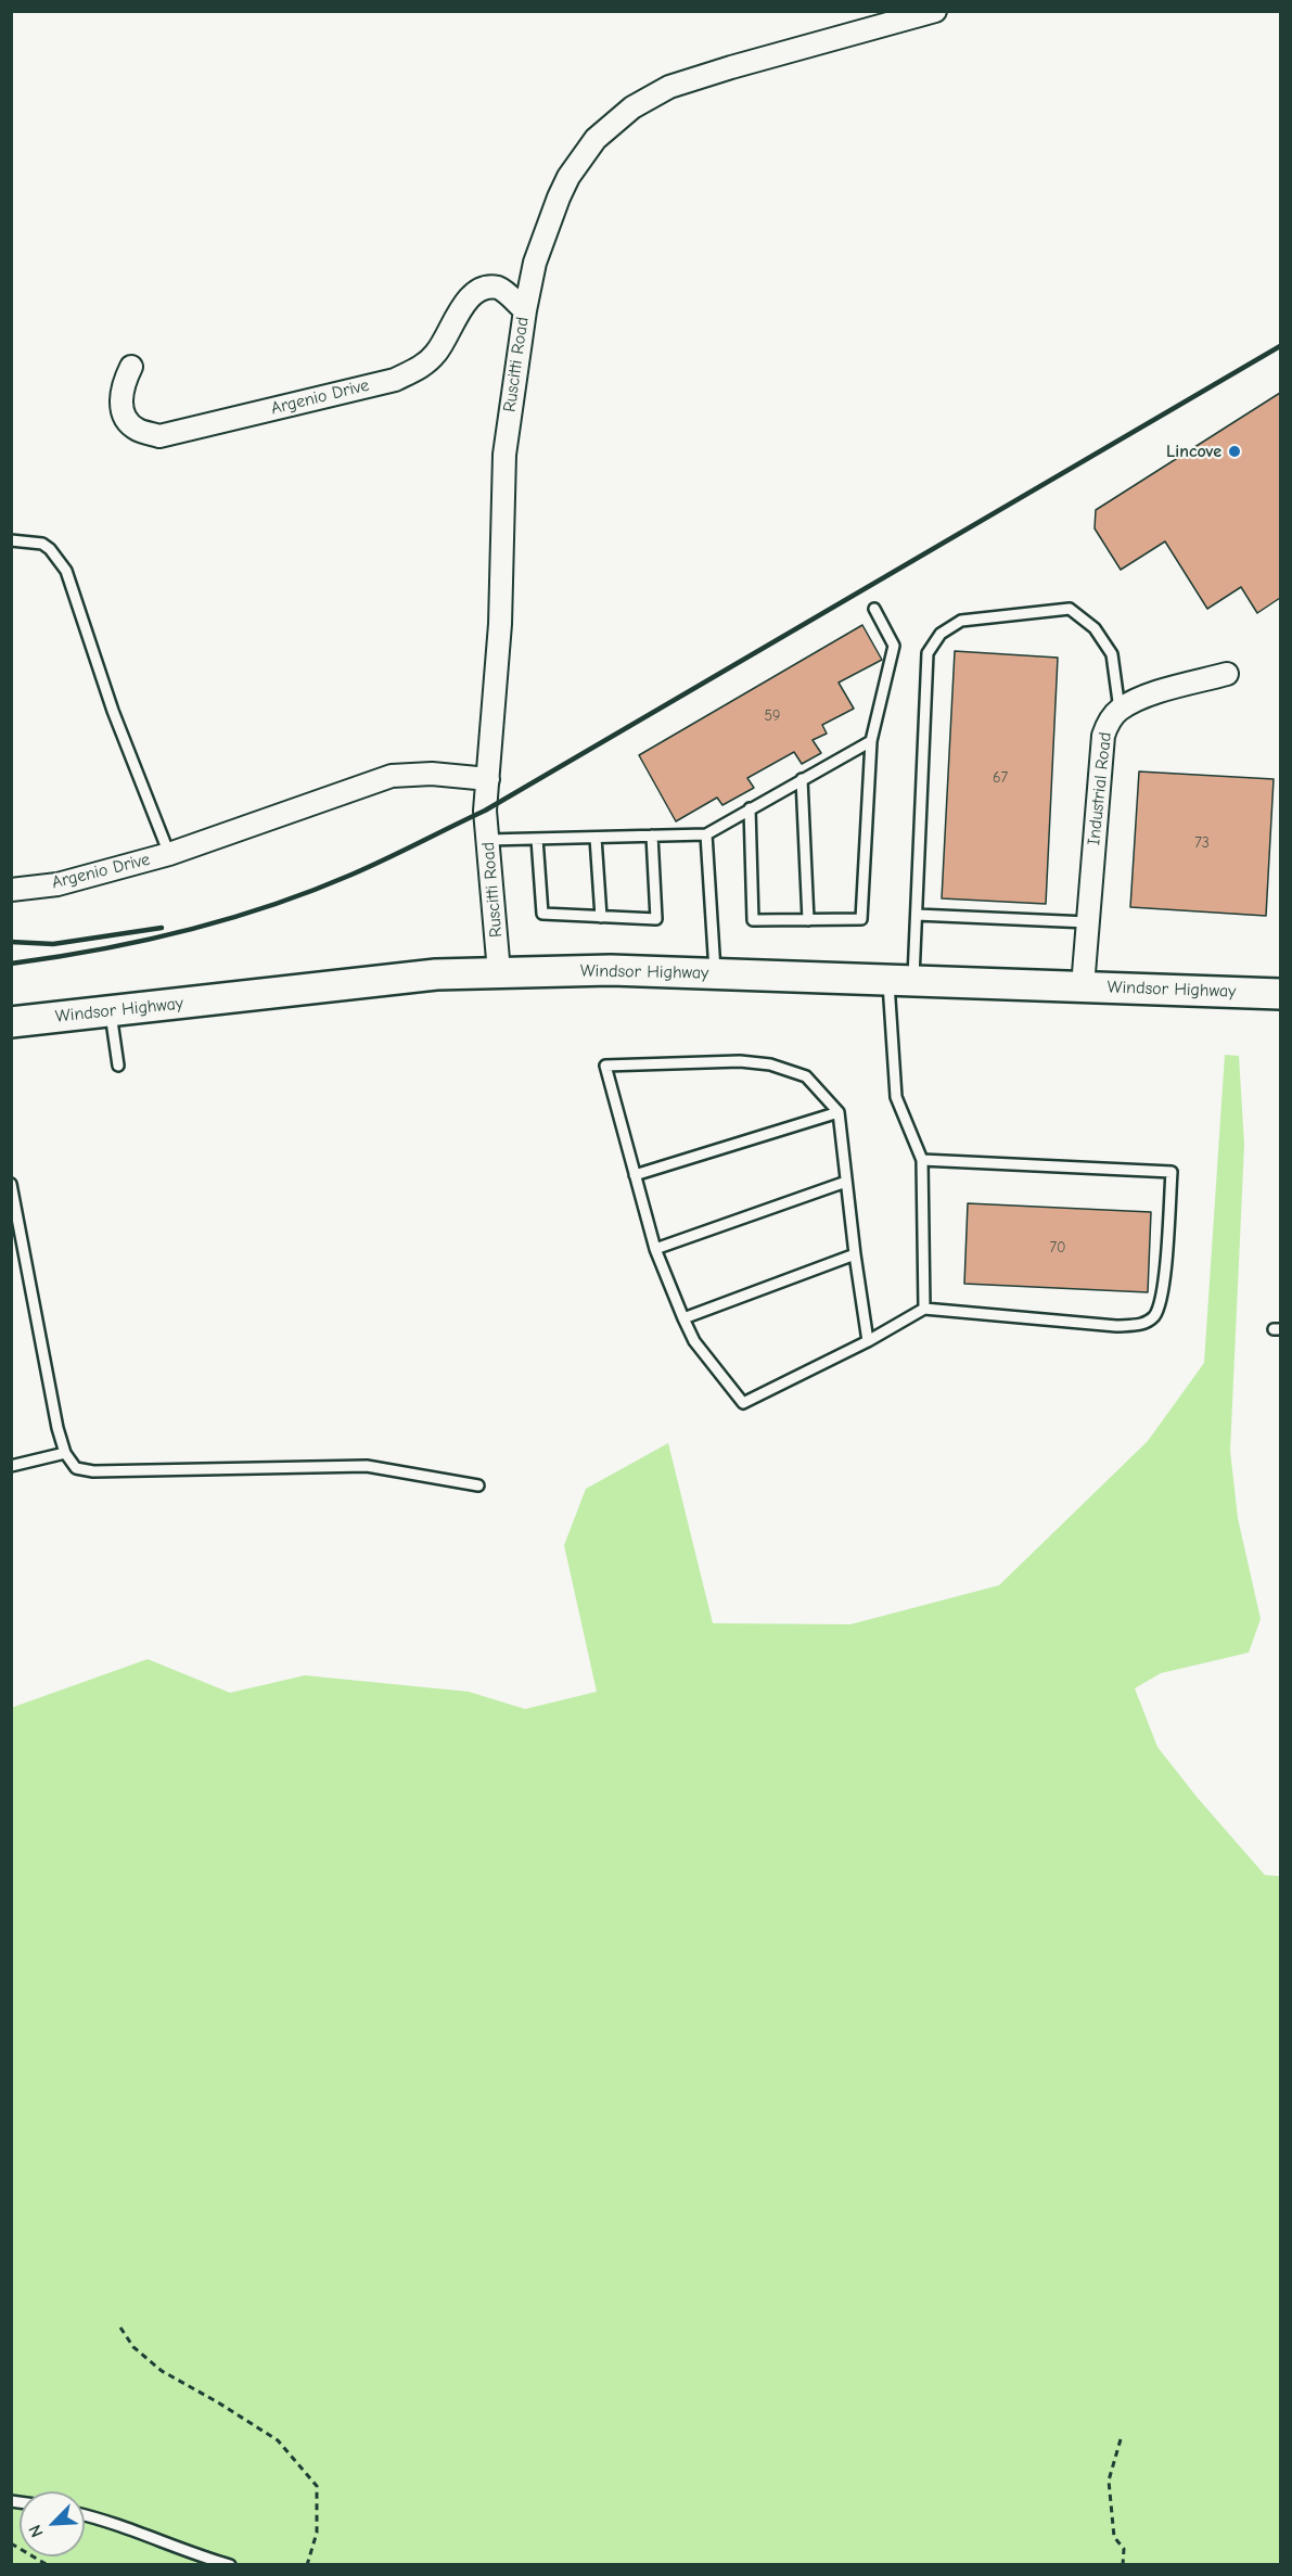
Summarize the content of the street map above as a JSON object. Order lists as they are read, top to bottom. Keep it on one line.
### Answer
{"streets":{"main road":["Windsor Highway"],"street":["Ruscitti Road","Argenio Drive","Industrial Road"]},"crossings":[["Ruscitti Road","Argenio Drive"],["Ruscitti Road","Windsor Highway"],["Industrial Road","Windsor Highway"]],"places":["Lincove"],"house_numbers":["59","67","73","70"],"north":"bottom left"}
